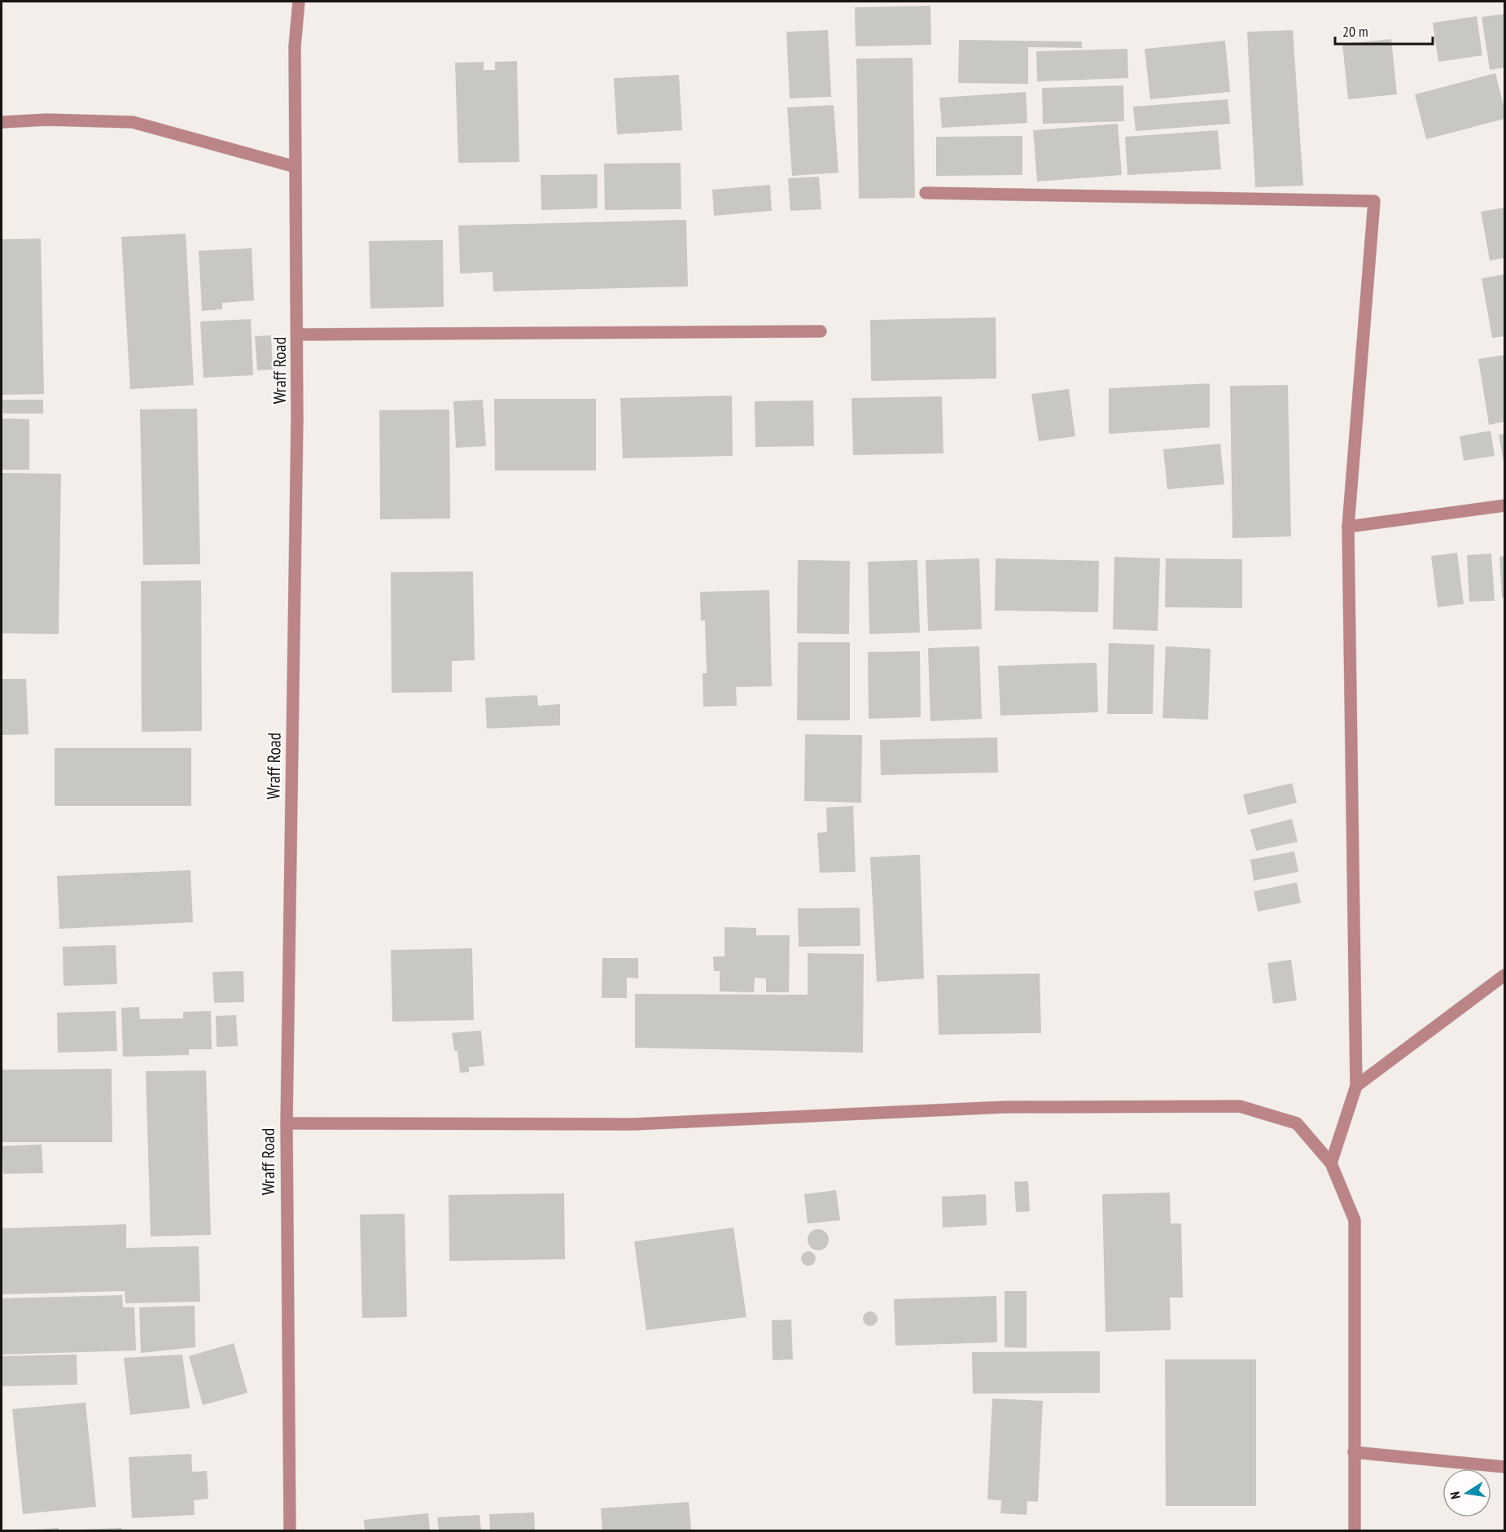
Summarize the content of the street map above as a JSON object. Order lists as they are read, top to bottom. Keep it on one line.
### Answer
{"streets":{"street":["Wraff Road"]},"scale_bar":"20 m","north":"left"}
